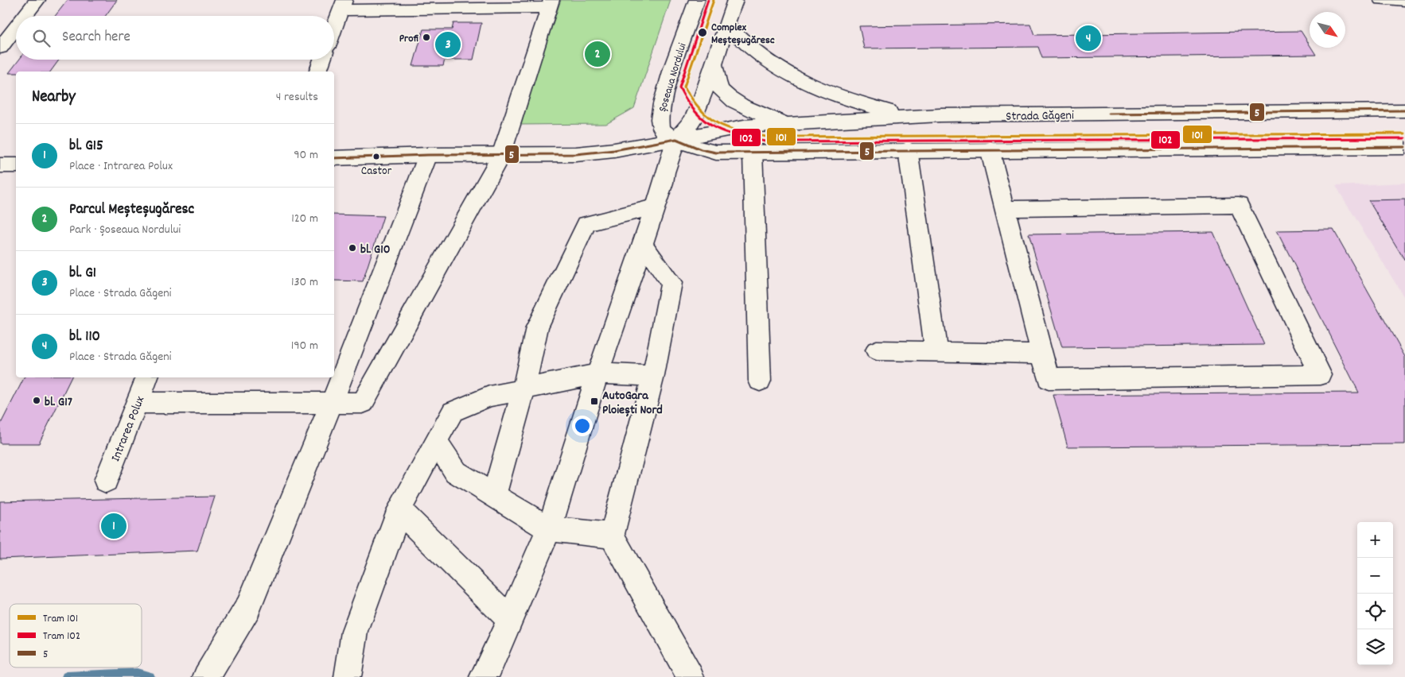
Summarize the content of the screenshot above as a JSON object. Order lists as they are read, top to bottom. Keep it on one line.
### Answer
{"streets":{"main road":["Șoseaua Nordului","Strada Găgeni","Intrarea Polux"]},"crossings":[["Șoseaua Nordului","Strada Găgeni"]],"places":{"other":["Complex Meșteșugăresc","Profi","Castor","bl. G10","bl. G17"],"transit":["AutoGara Ploiești Nord"]},"lines":["tram line 101","tram line 102","transit line 5"],"legend":["Tram 101","Tram 102","5"],"north":"bottom right","page":{"search":"Search here","pins":["4","3","2","1"],"heading":["Nearby","4 results"],"list":[{"mark":"1","name":"bl. G15","note":"Place · Intrarea Polux","value":"90 m"},{"mark":"2","name":"Parcul Meșteșugăresc","note":"Park · Șoseaua Nordului","value":"120 m"},{"mark":"3","name":"bl. G1","note":"Place · Strada Găgeni","value":"130 m"},{"mark":"4","name":"bl. 110","note":"Place · Strada Găgeni","value":"190 m"}],"map_buttons":["+","−"]}}
